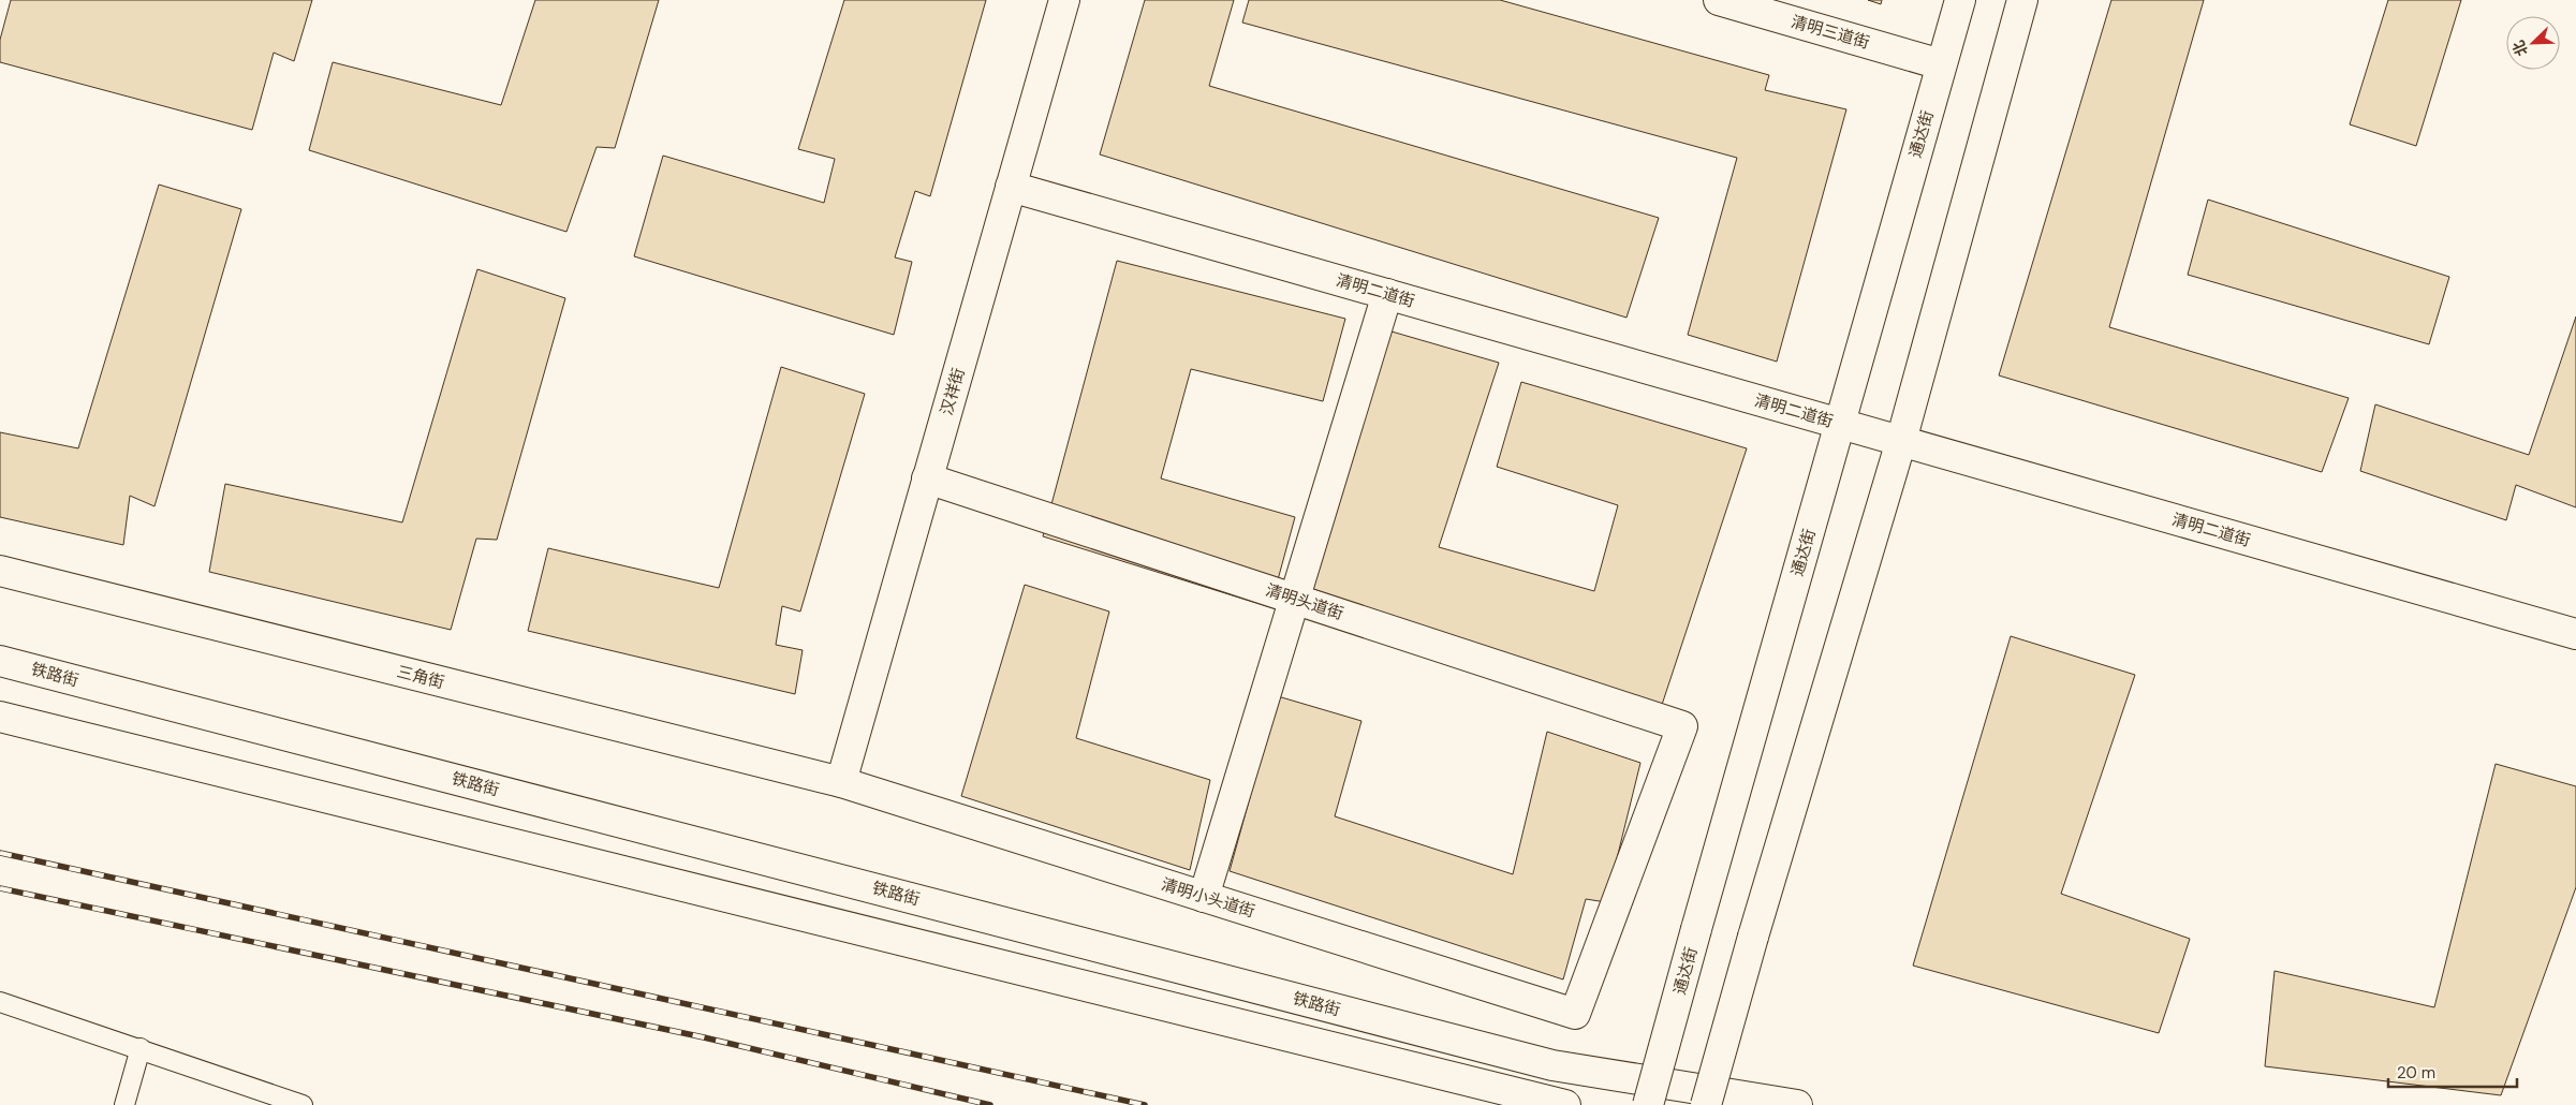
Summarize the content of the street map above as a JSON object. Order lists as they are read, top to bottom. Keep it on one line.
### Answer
{"streets":{"street":["清明三道街","通达街","清明二道街","汉祥街","清明头道街","铁路街","三角街","清明小头道街"]},"crossings":[["清明三道街","通达街"],["通达街","清明二道街"],["清明二道街","汉祥街"],["汉祥街","清明头道街"],["汉祥街","三角街"],["汉祥街","清明小头道街"],["清明头道街","清明小头道街"],["三角街","清明小头道街"]],"scale_bar":"20 m","north":"bottom left"}
